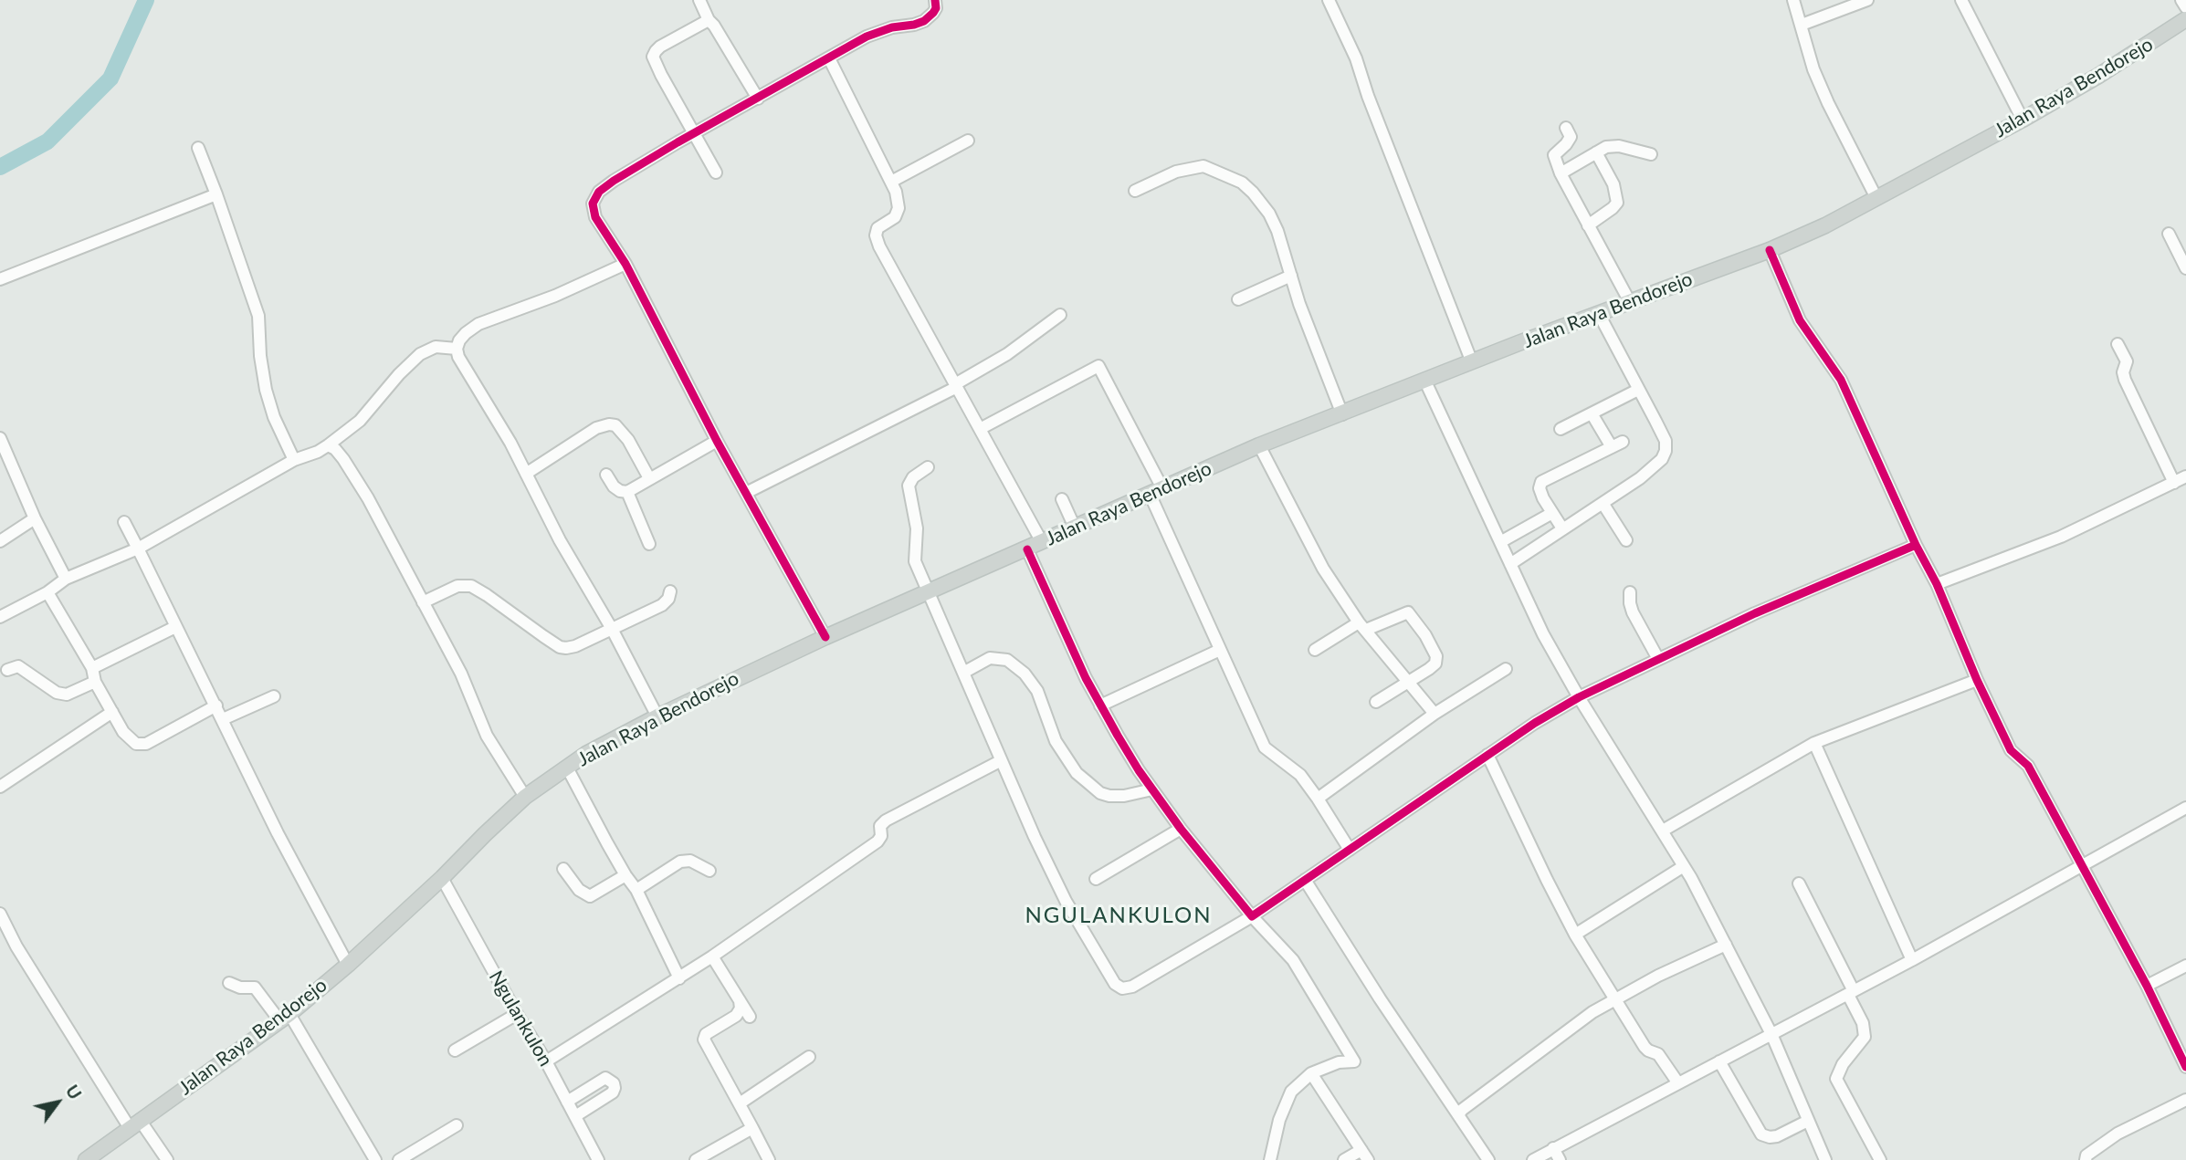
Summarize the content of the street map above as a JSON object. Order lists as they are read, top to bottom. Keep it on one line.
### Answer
{"streets":{"main road":["Jalan Raya Bendorejo"],"street":["Ngulankulon"]},"crossings":[["Jalan Raya Bendorejo","Ngulankulon"]],"districts":["NGULANKULON"],"north":"top right"}
